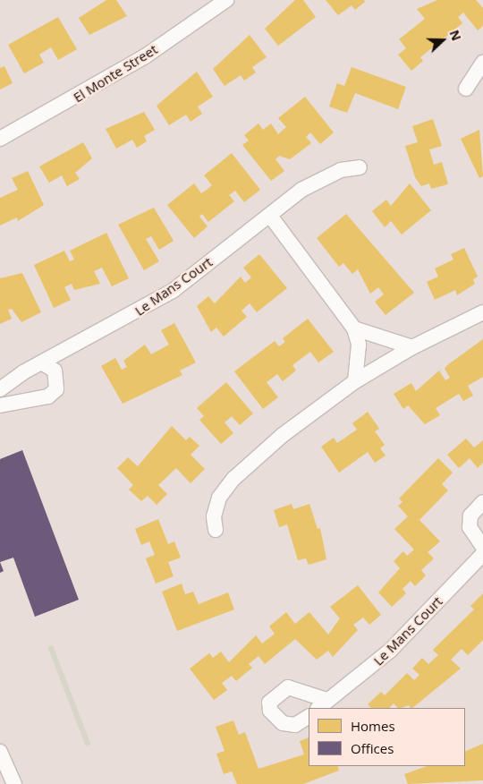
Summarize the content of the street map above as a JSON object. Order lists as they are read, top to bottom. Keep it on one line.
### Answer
{"streets":{"street":["El Monte Street","Le Mans Court"]},"legend":["Homes","Offices"],"north":"right"}
